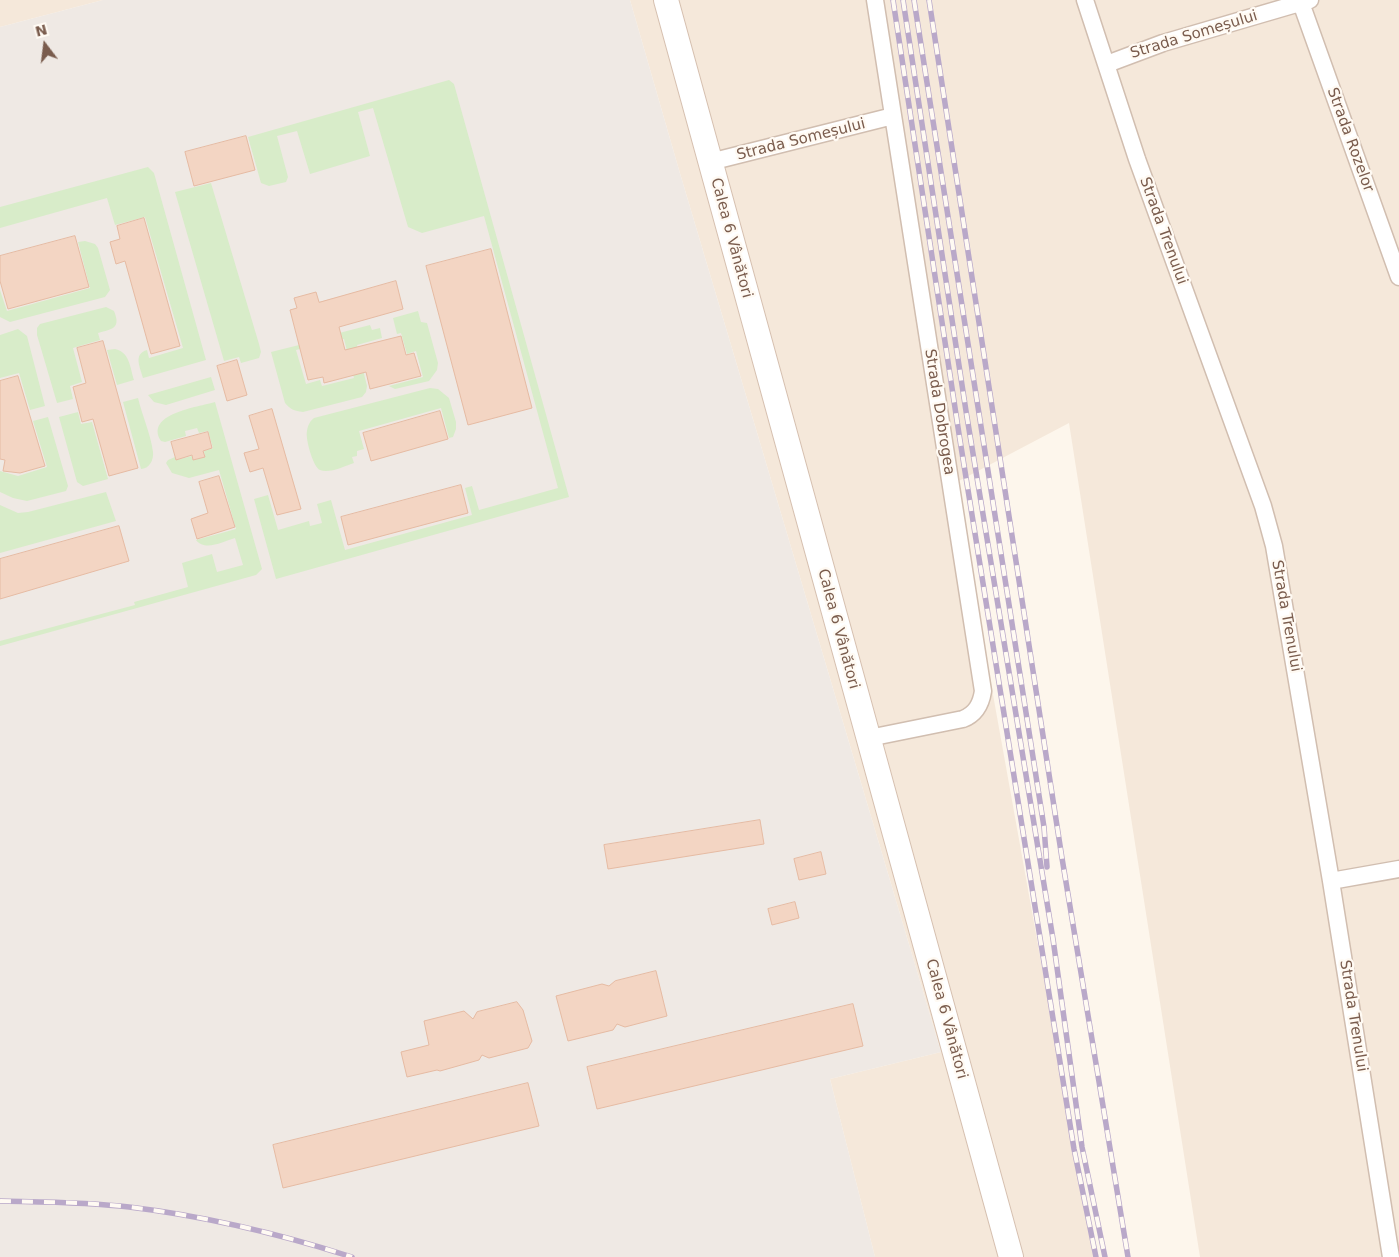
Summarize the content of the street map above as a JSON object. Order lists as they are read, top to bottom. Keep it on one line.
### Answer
{"streets":{"main road":["Calea 6 Vânători"],"street":["Strada Someșului","Strada Rozelor","Strada Trenului","Strada Dobrogea"]},"crossings":[["Strada Someșului","Strada Rozelor"],["Strada Someșului","Strada Trenului"],["Strada Someșului","Calea 6 Vânători"],["Strada Someșului","Strada Dobrogea"],["Calea 6 Vânători","Strada Dobrogea"]],"north":"top"}
